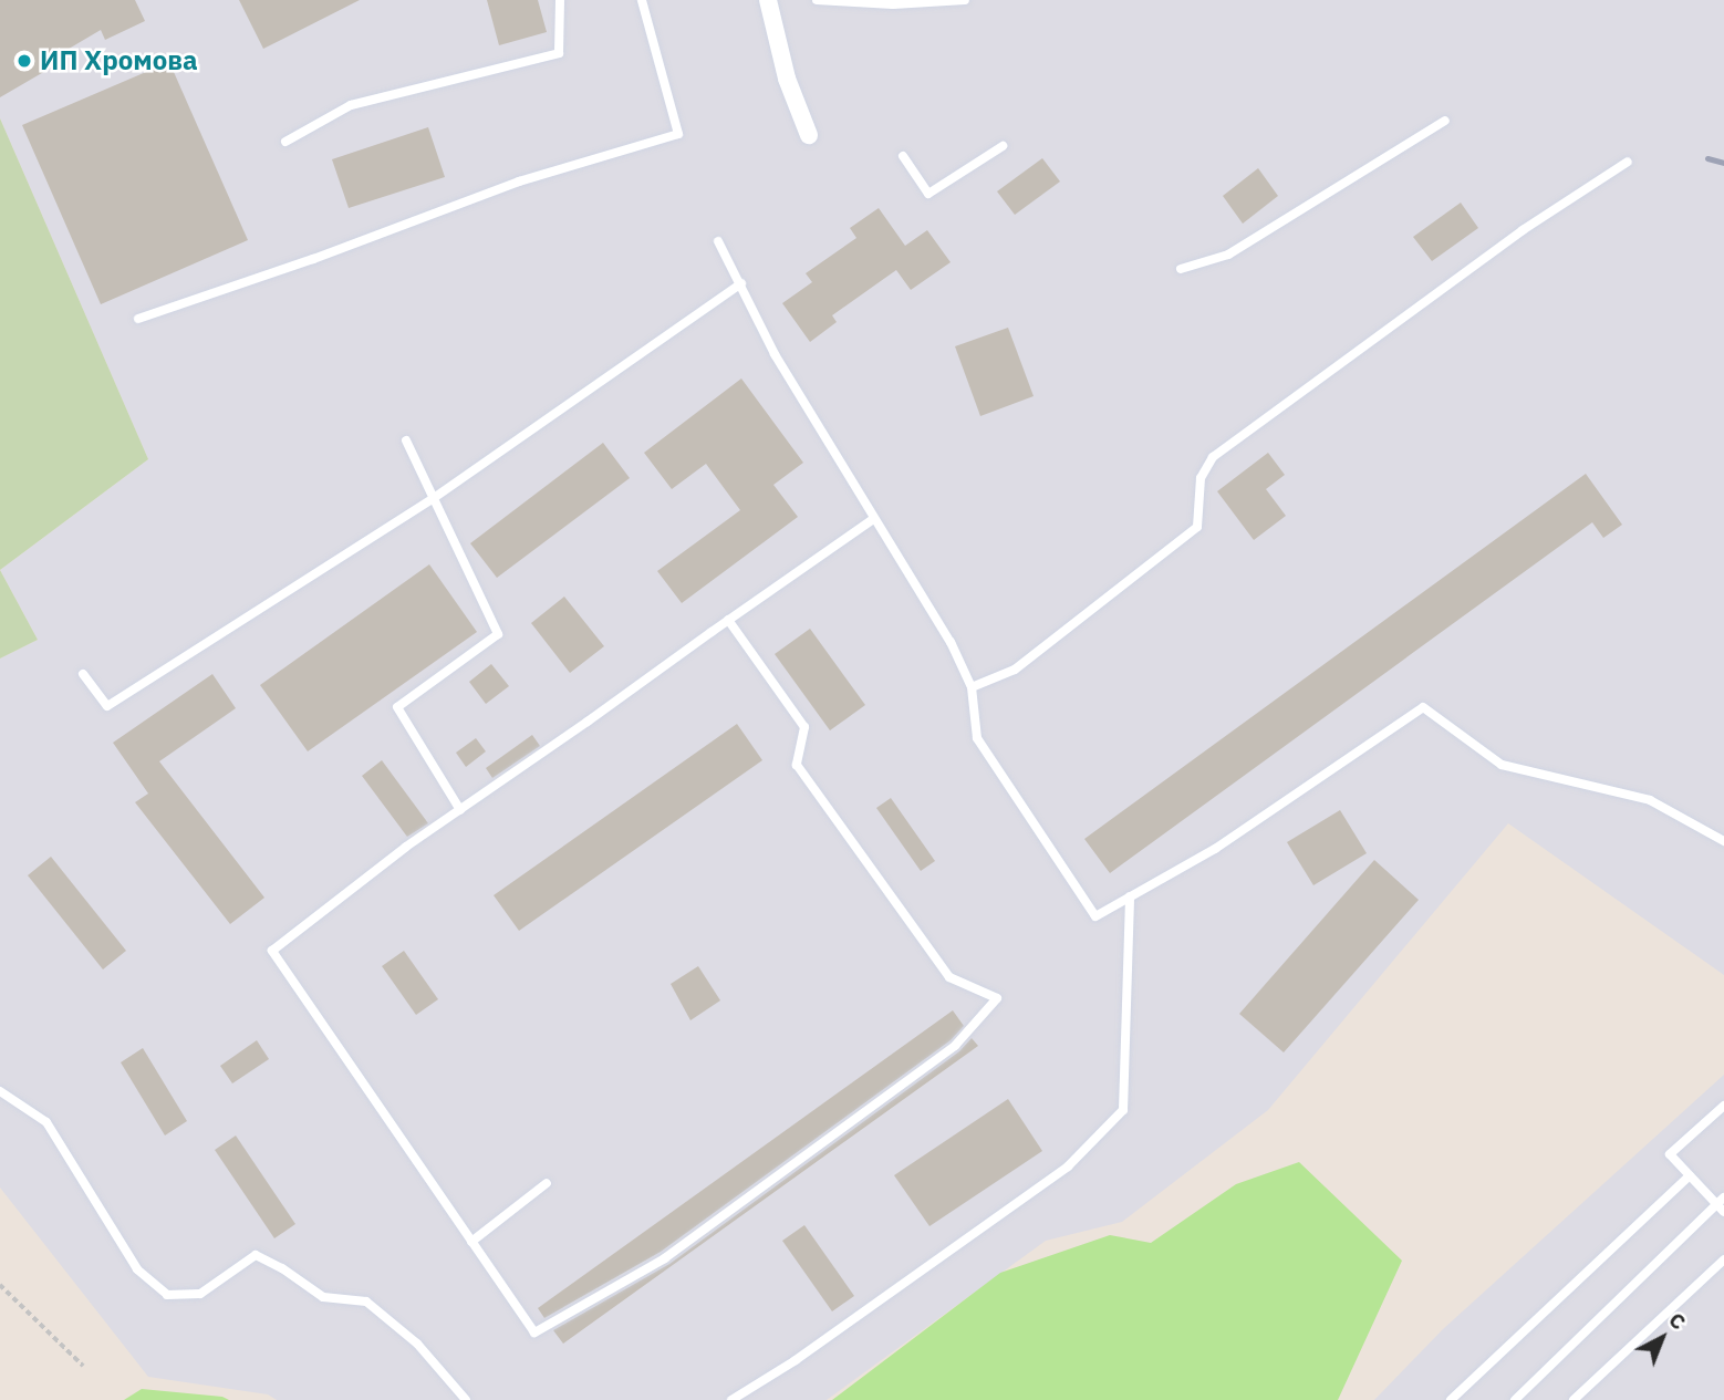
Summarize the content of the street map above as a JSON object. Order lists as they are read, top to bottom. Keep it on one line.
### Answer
{"places":["ИП Хромова"],"north":"top right"}
